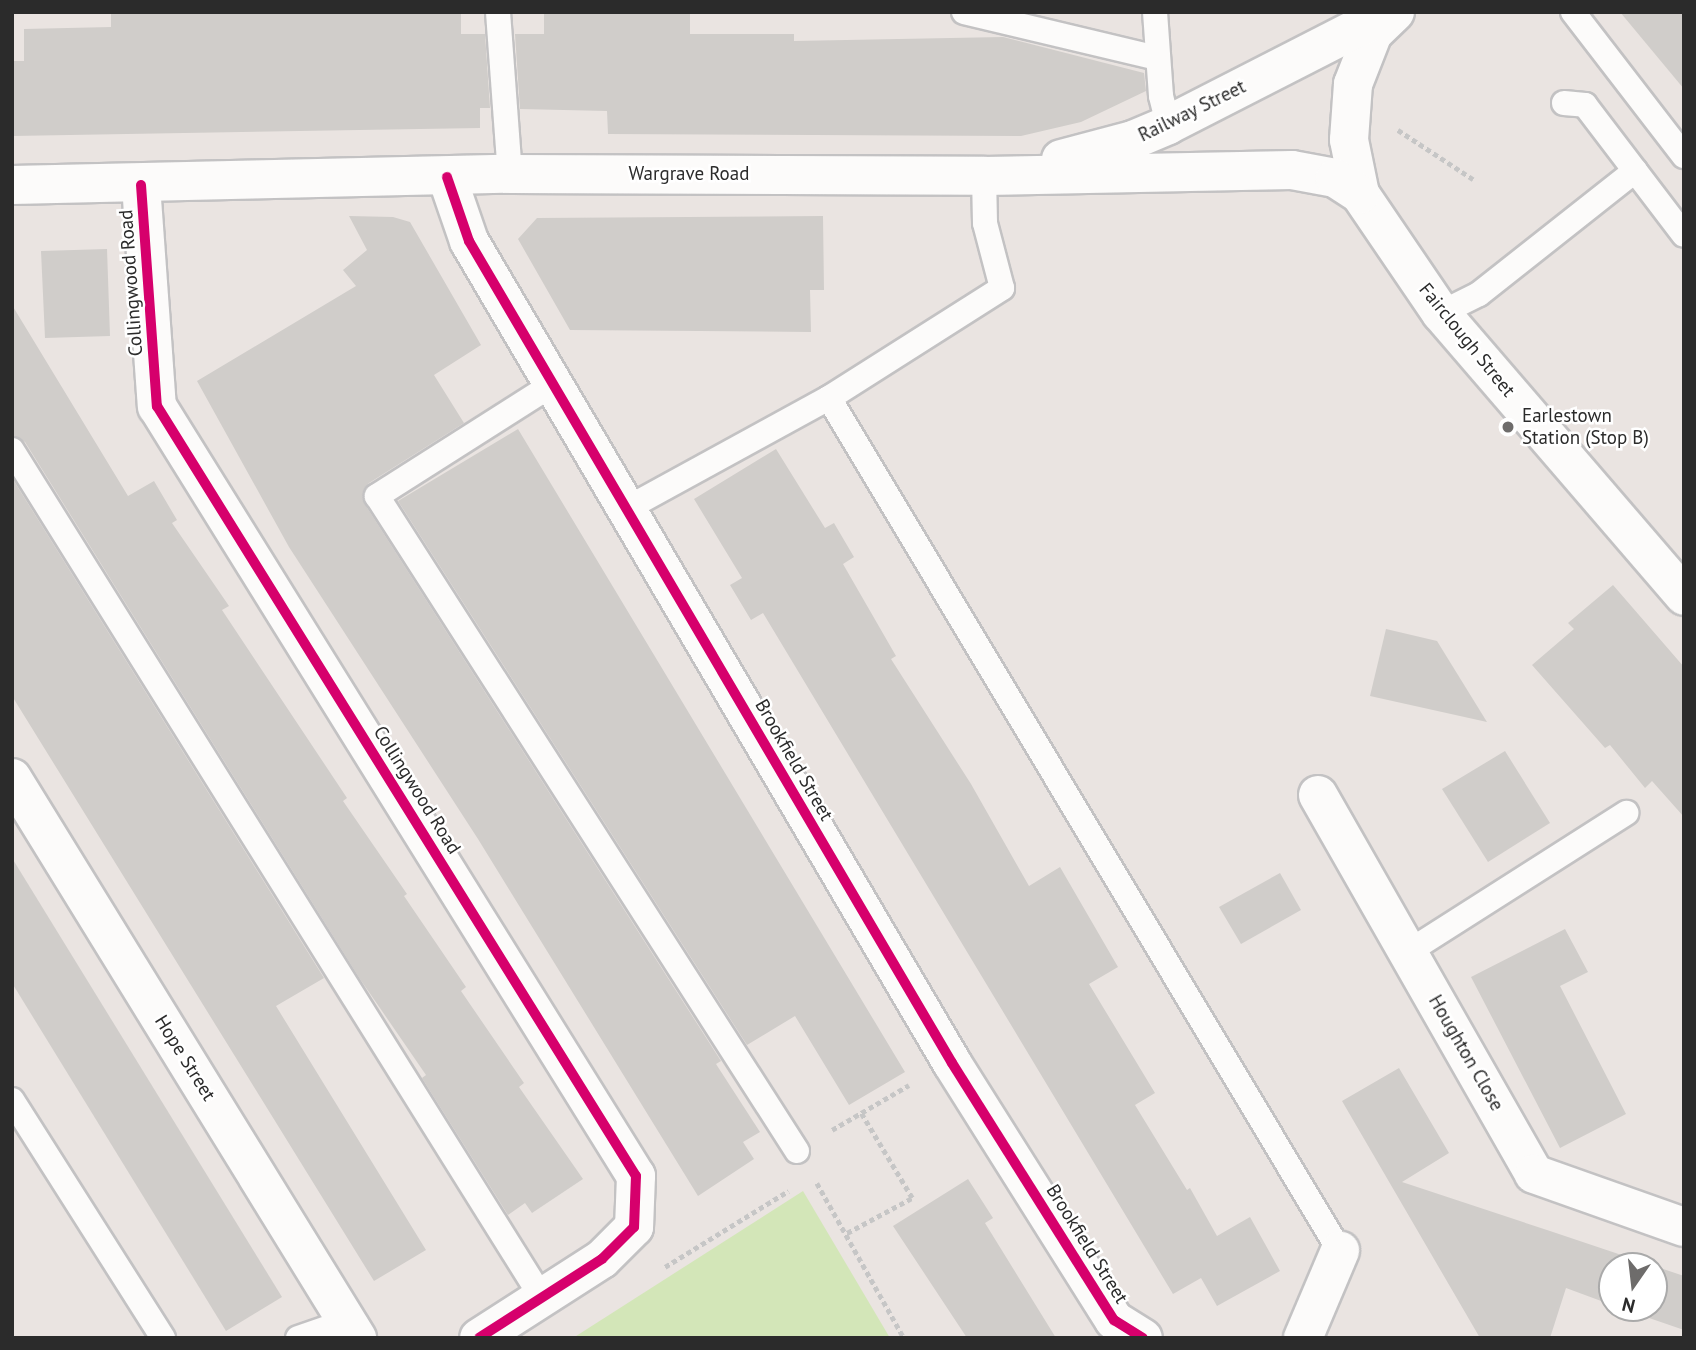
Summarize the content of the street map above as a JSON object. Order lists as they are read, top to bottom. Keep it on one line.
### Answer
{"streets":{"street":["Railway Street","Wargrave Road","Collingwood Road","Fairclough Street","Brookfield Street","Houghton Close","Hope Street"]},"crossings":[["Railway Street","Wargrave Road"],["Wargrave Road","Collingwood Road"],["Wargrave Road","Fairclough Street"],["Wargrave Road","Brookfield Street"]],"places":["Earlestown Station (Stop B)"],"north":"bottom"}
